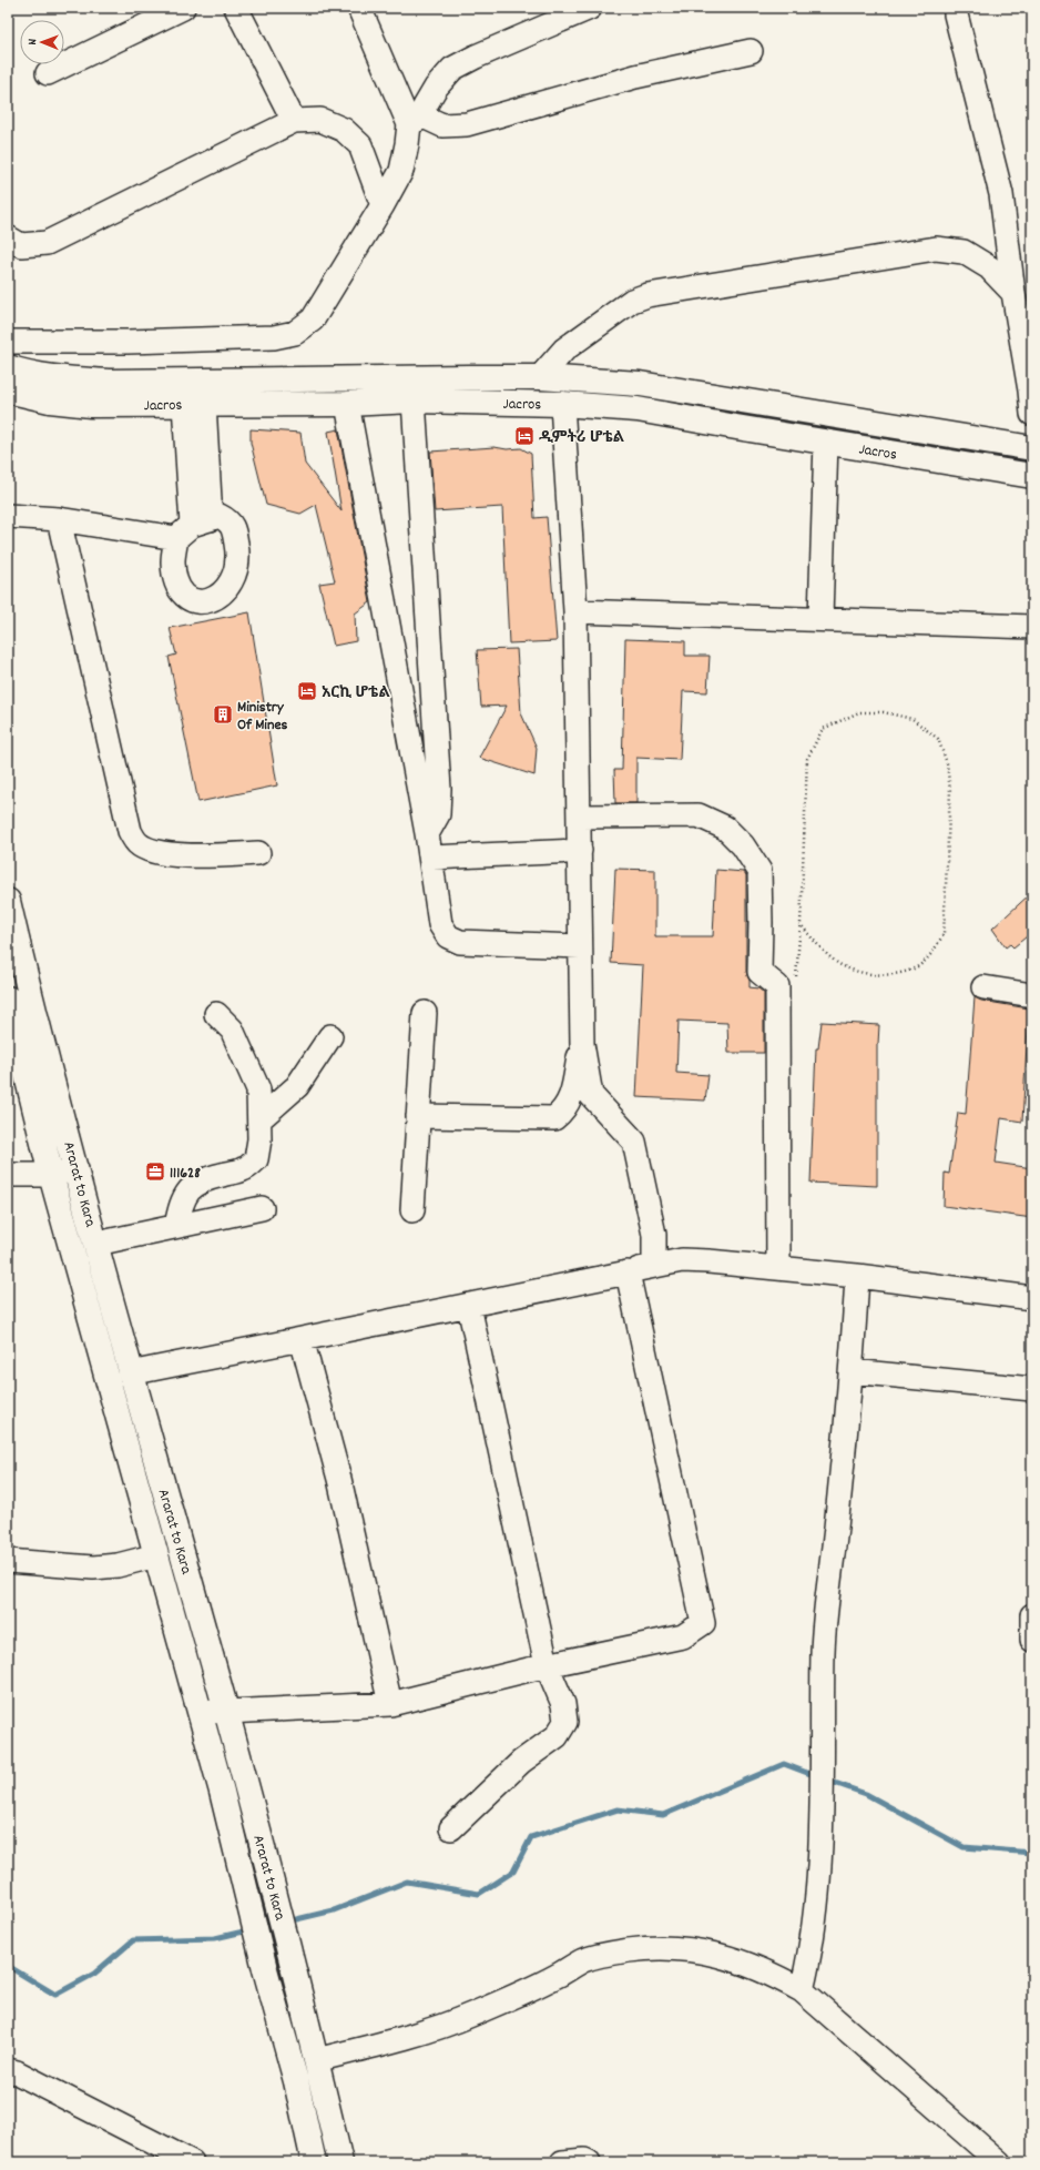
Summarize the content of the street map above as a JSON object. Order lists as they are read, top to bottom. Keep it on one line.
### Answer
{"streets":{"main road":["Jacros","Ararat to Kara"]},"places":{"hotel":["ዲምትሪ ሆቴል","አርኪ ሆቴል"],"building":["Ministry Of Mines"],"office":["111628"]},"north":"left"}
